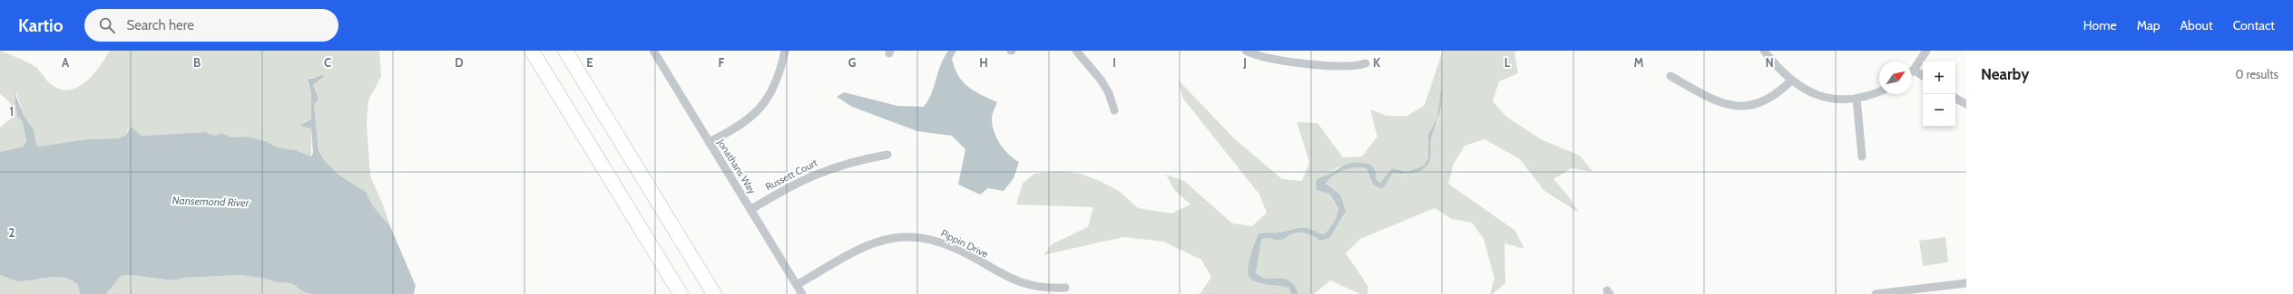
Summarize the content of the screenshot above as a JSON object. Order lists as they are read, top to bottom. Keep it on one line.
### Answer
{"streets":{"street":["Jonathans Way","Russett Court","Pippin Drive"]},"crossings":[["Jonathans Way","Russett Court"],["Jonathans Way","Pippin Drive"]],"water":["Nansemond River"],"north":"top right","page":{"header":"Kartio","search":"Search here","nav":["Home","Map","About","Contact"],"heading":["Nearby","0 results"],"map_buttons":["+","−"]},"grid":{"columns":["A","B","C","D","E","F","G","H","I","J","K","L","M","N"],"rows":["1","2"]}}
